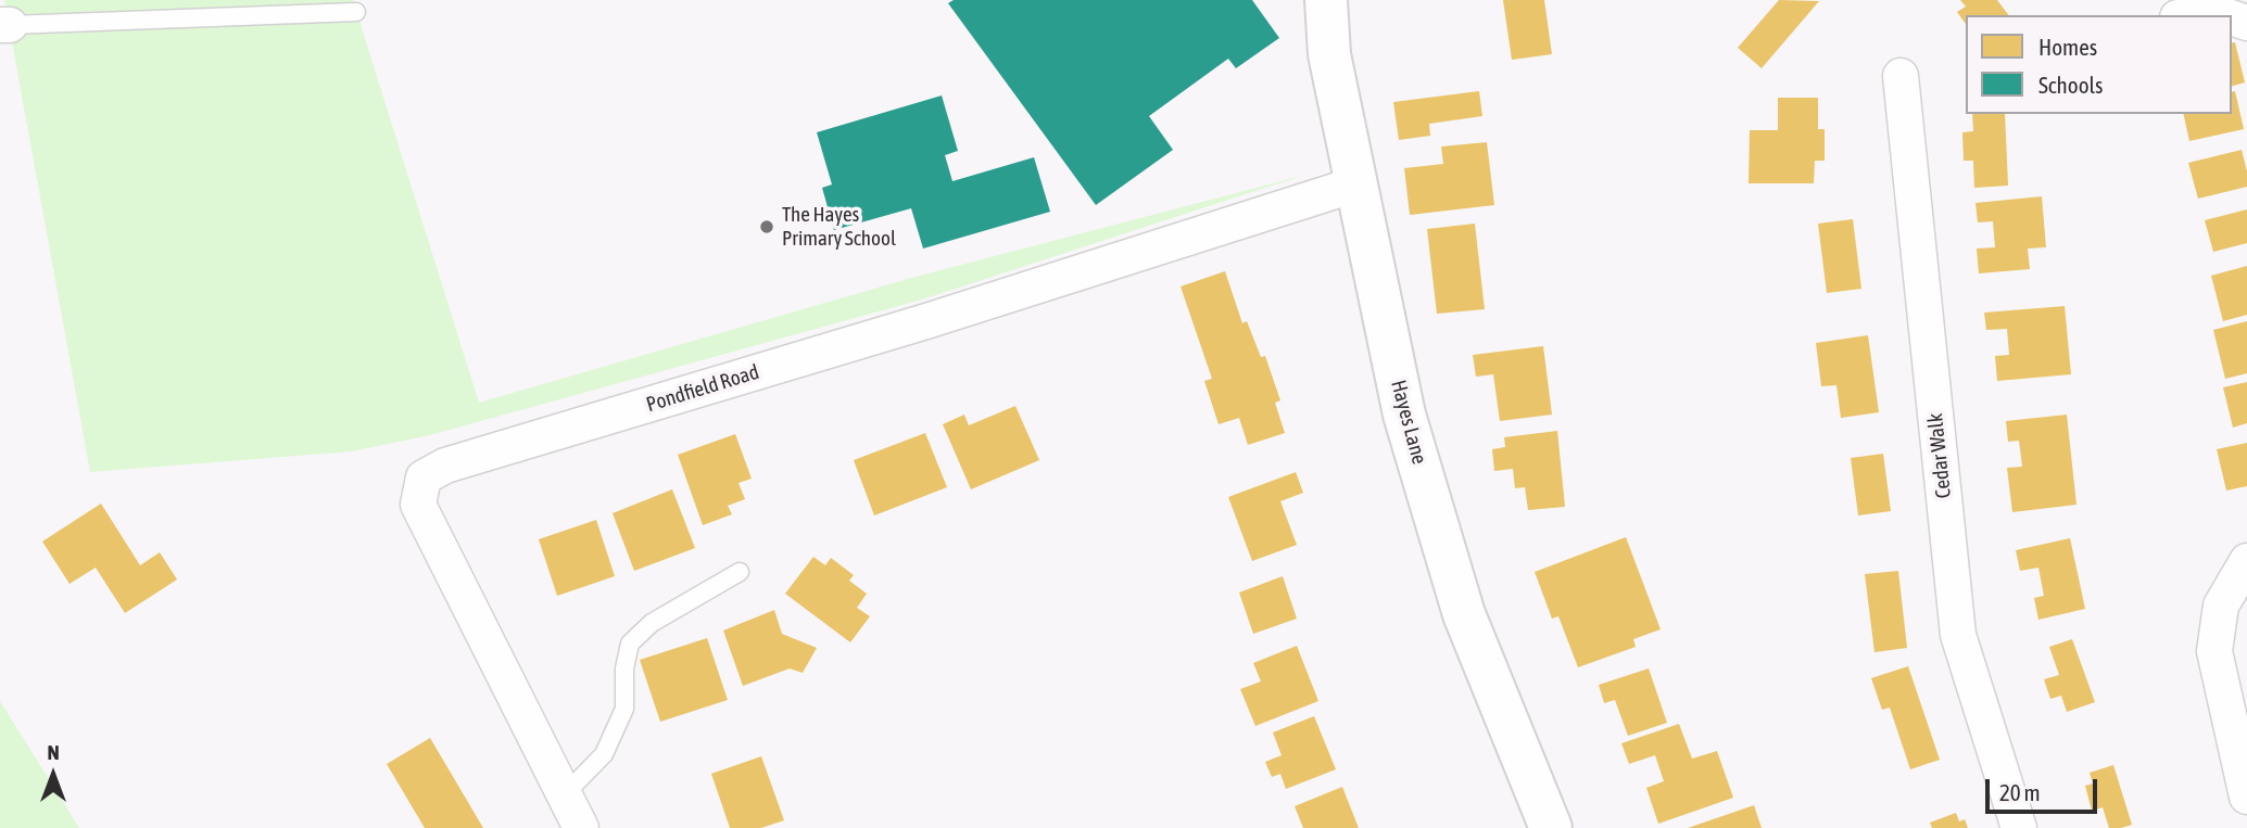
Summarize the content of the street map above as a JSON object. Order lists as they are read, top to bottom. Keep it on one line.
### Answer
{"streets":{"street":["Pondfield Road","Hayes Lane","Cedar Walk"]},"crossings":[["Pondfield Road","Hayes Lane"]],"places":["The Hayes Primary School"],"legend":["Homes","Schools"],"scale_bar":"20 m","north":"top"}
